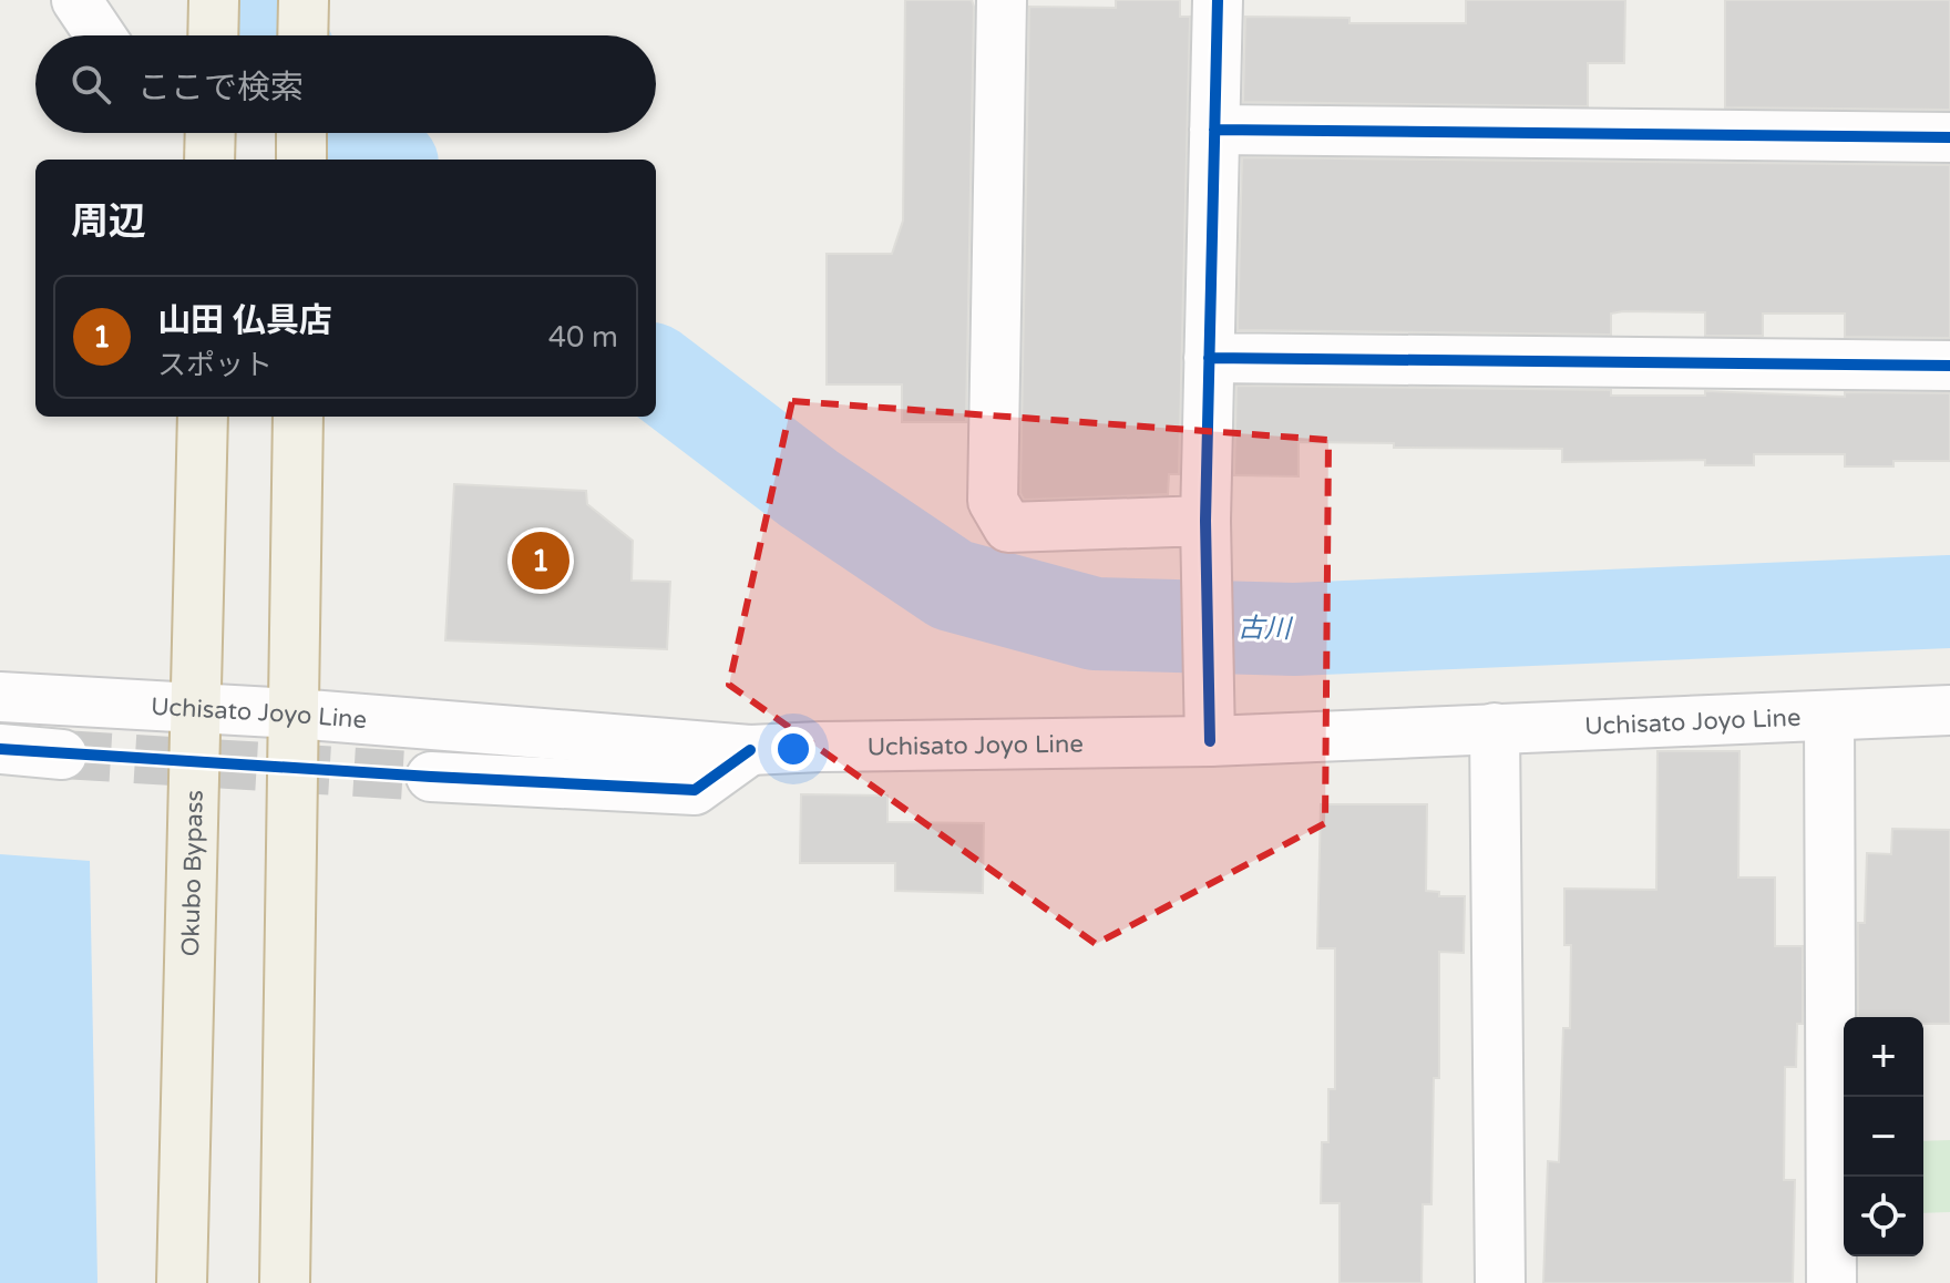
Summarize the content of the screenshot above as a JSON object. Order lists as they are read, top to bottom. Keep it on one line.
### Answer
{"streets":{"highway":["Okubo Bypass"],"street":["Uchisato Joyo Line"]},"crossings":[["Uchisato Joyo Line","Okubo Bypass"]],"water":["古川"],"page":{"search":"ここで検索","heading":"周辺","list":[{"mark":"1","name":"山田 仏具店","note":"スポット","value":"40 m"}],"pins":"1","map_buttons":["+","−"]}}
